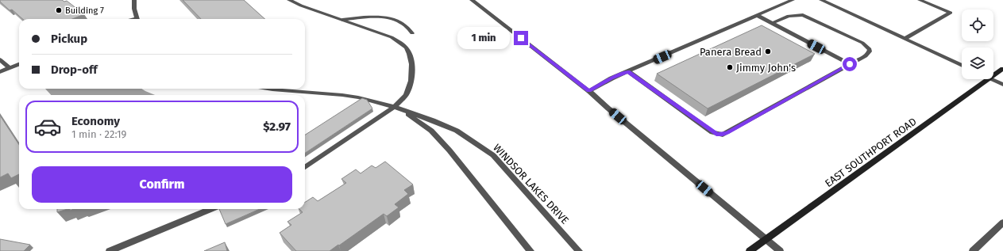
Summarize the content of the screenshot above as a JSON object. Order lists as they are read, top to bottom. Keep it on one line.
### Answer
{"streets":{"main road":["EAST SOUTHPORT ROAD"],"street":["WINDSOR LAKES DRIVE"]},"places":["Building 7","Panera Bread","Jimmy John's"],"page":{"banner":["Pickup","Drop-off"],"bubble":"1 min","list":[{"name":"Economy","note":"1 min · 22:19","value":"$2.97"}],"buttons":"Confirm"}}
